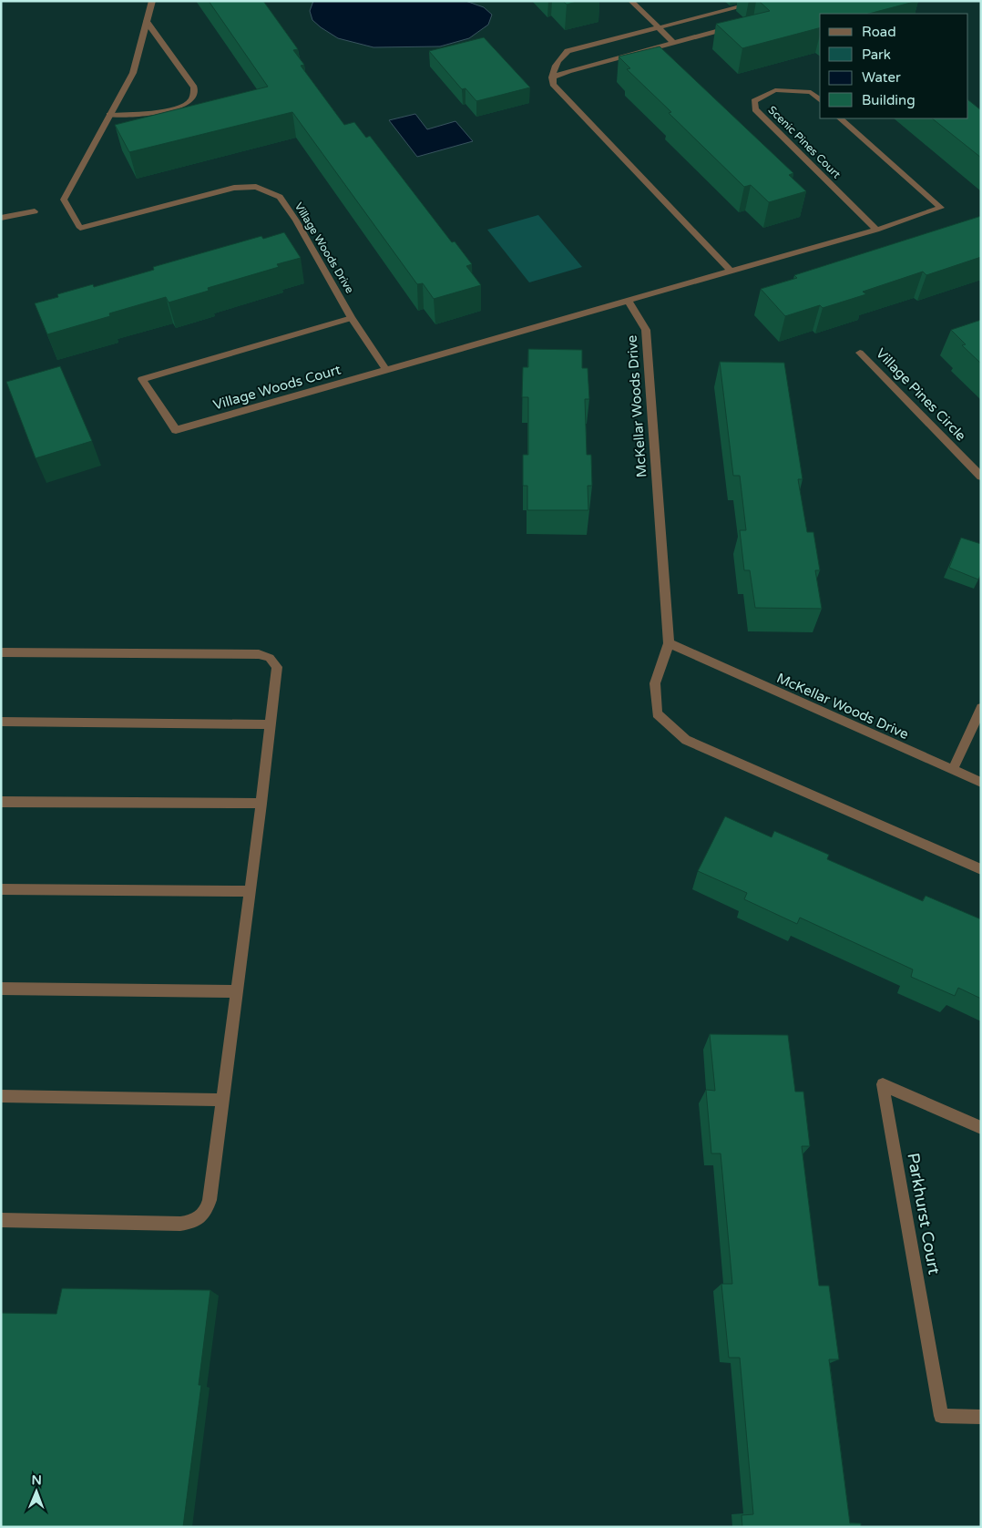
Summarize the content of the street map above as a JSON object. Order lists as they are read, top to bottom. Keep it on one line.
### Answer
{"streets":{"street":["Scenic Pines Court","Village Woods Drive","Village Woods Court","Village Pines Circle","McKellar Woods Drive","Parkhurst Court"]},"crossings":[["Village Woods Drive","Village Woods Court"]],"legend":["Road","Park","Water","Building"],"north":"top"}
